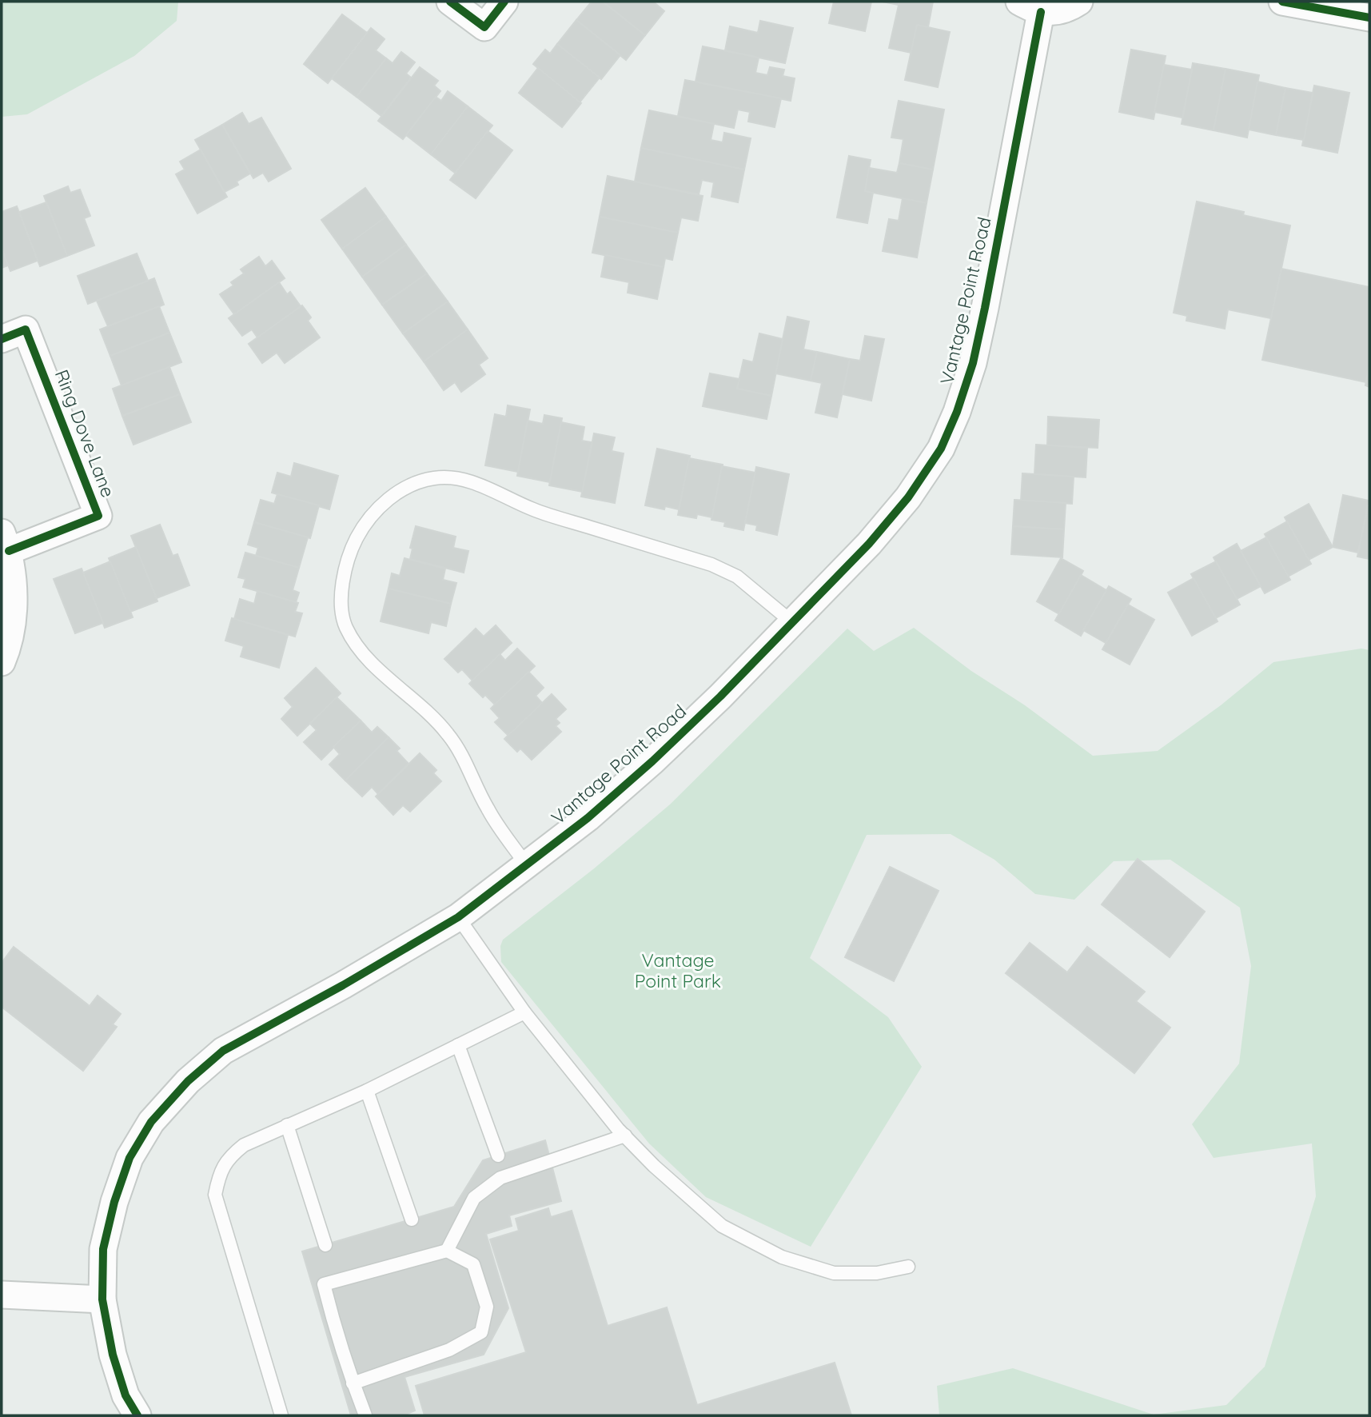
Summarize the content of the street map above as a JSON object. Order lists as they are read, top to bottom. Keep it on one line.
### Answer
{"streets":{"street":["Vantage Point Road","Ring Dove Lane"]},"parks":["Vantage Point Park"]}
